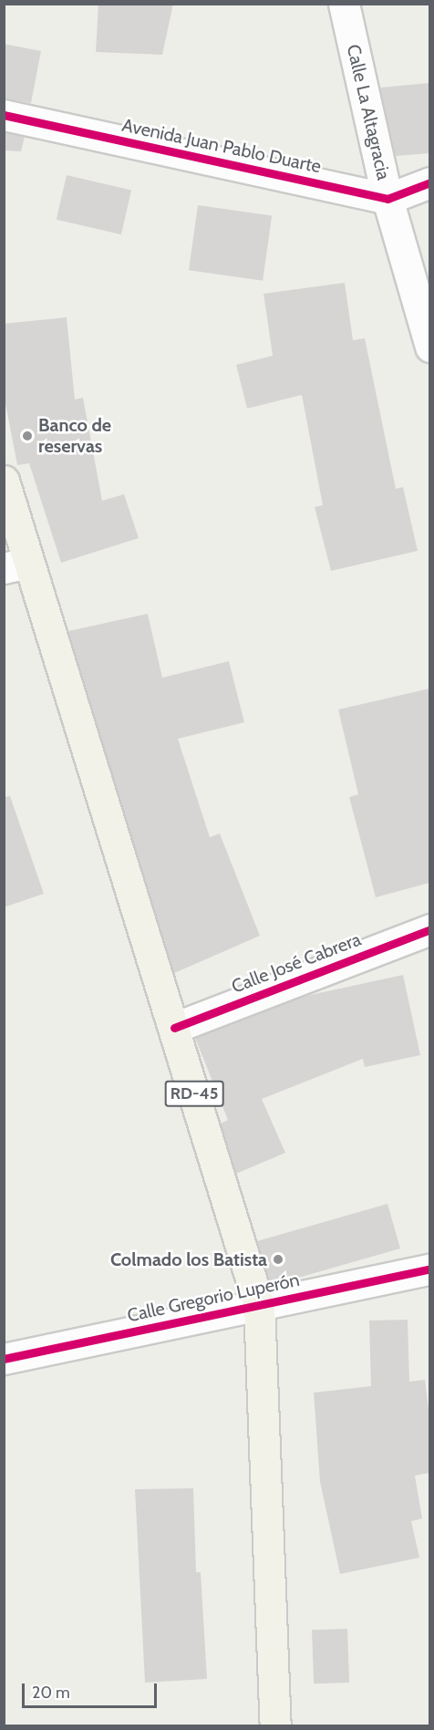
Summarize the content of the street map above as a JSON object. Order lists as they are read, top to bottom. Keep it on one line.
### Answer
{"streets":{"main road":["RD-45"],"street":["Calle La Altagracia","Avenida Juan Pablo Duarte","Calle José Cabrera","Calle Gregorio Luperón"]},"crossings":[["Calle La Altagracia","Avenida Juan Pablo Duarte"],["Calle José Cabrera","RD-45"],["RD-45","Calle Gregorio Luperón"]],"places":["Banco de reservas","Colmado los Batista"],"scale_bar":"20 m"}
